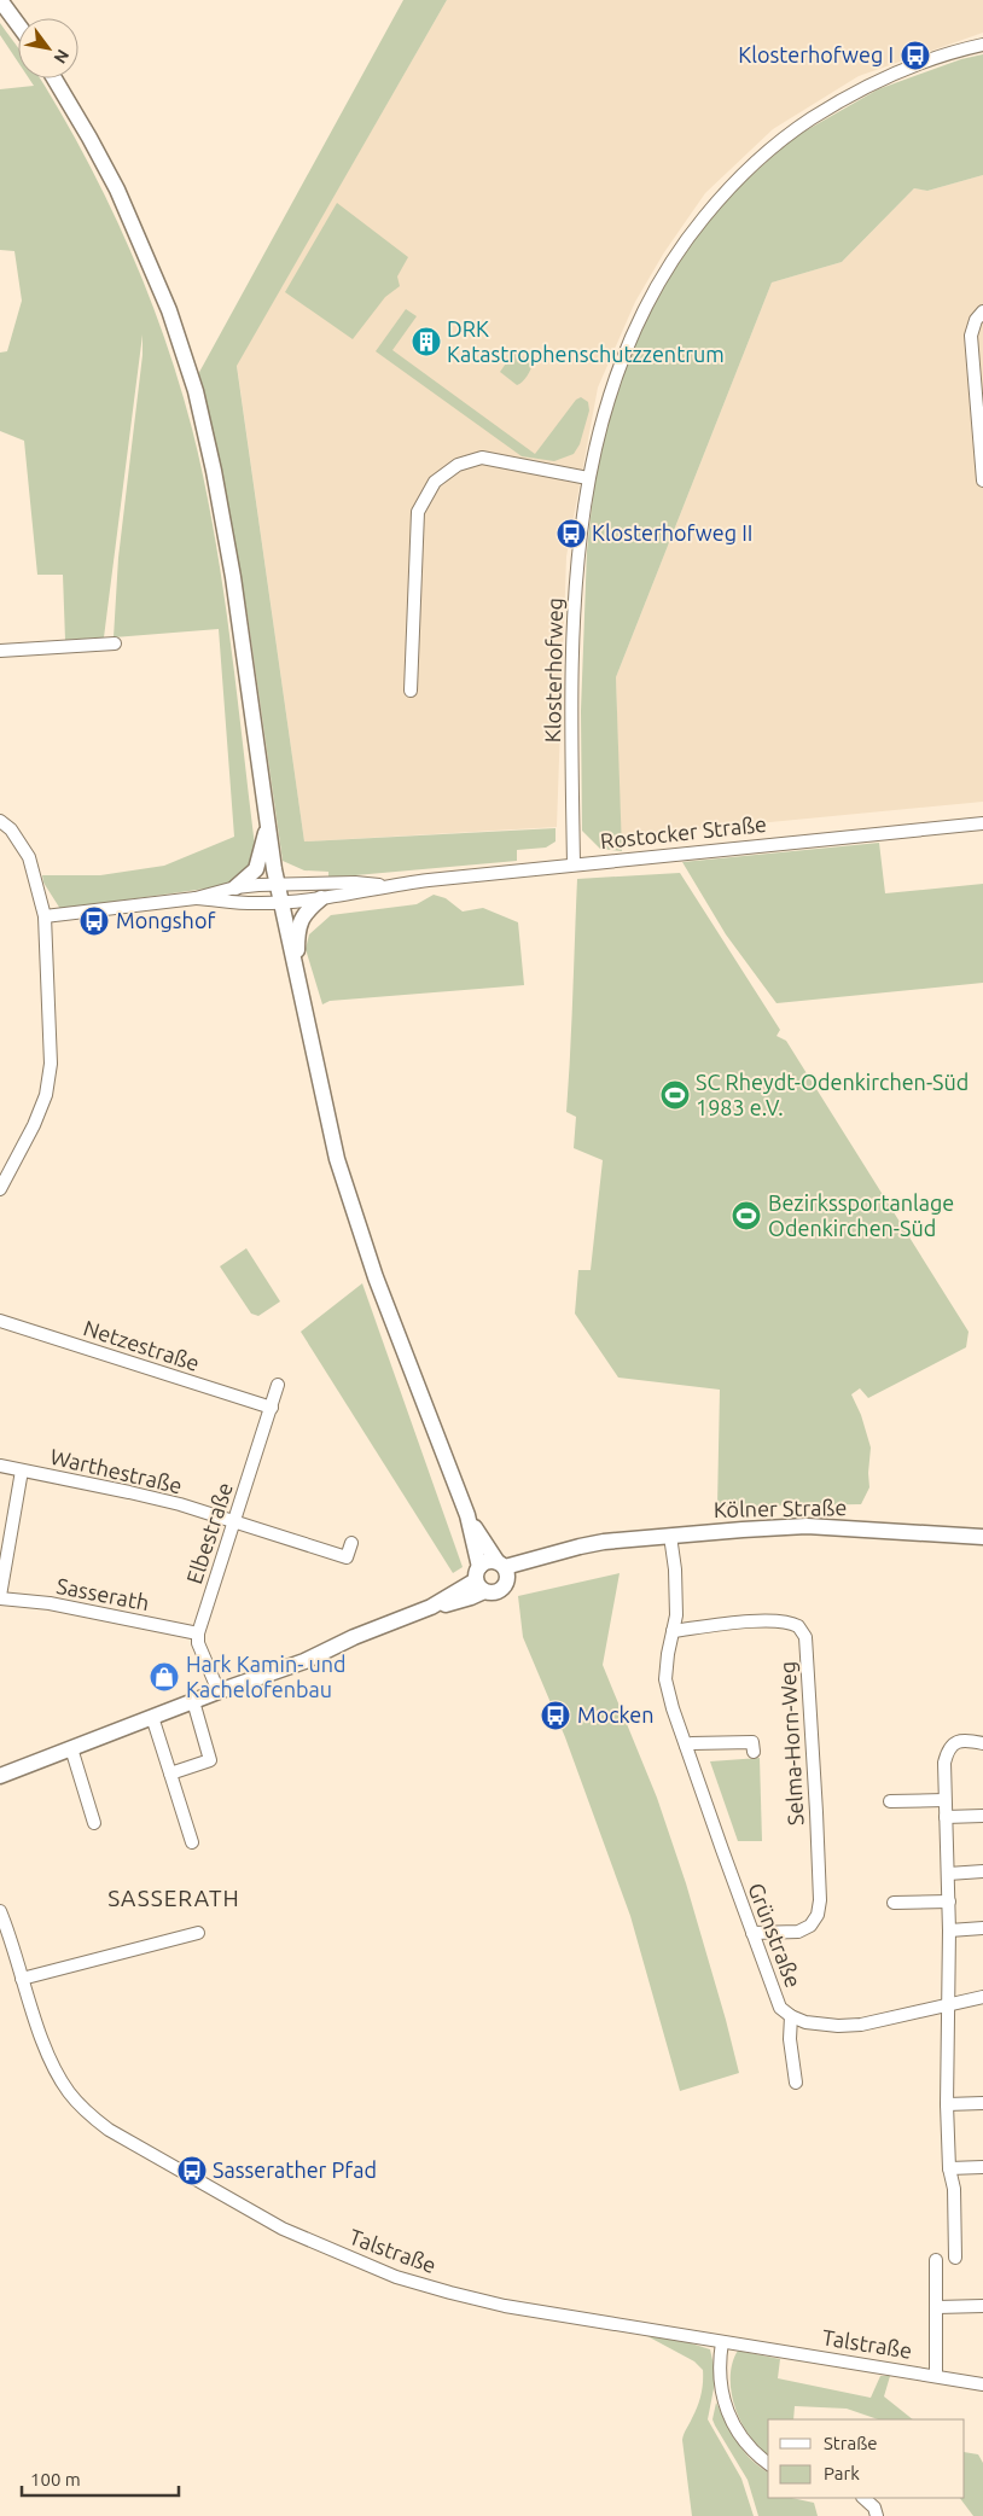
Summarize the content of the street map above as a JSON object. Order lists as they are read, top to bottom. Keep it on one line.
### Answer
{"streets":{"main road":["Kölner Straße"],"street":["Klosterhofweg","Rostocker Straße","Netzestraße","Warthestraße","Elbestraße","Sasserath","Selma-Horn-Weg","Grünstraße","Talstraße"]},"crossings":[["Klosterhofweg","Rostocker Straße"],["Netzestraße","Elbestraße"],["Warthestraße","Elbestraße"],["Warthestraße","Sasserath"],["Kölner Straße","Grünstraße"],["Elbestraße","Sasserath"],["Selma-Horn-Weg","Grünstraße"]],"districts":["SASSERATH"],"places":{"bus stop":["Klosterhofweg I","Klosterhofweg II","Mongshof","Mocken","Sasserather Pfad"],"building":["DRK Katastrophenschutzzentrum"],"sports":["SC Rheydt-Odenkirchen-Süd 1983 e.V.","Bezirkssportanlage Odenkirchen-Süd"],"shop":["Hark Kamin- und Kachelofenbau"]},"legend":["Straße","Park"],"scale_bar":"100 m","north":"bottom right"}
